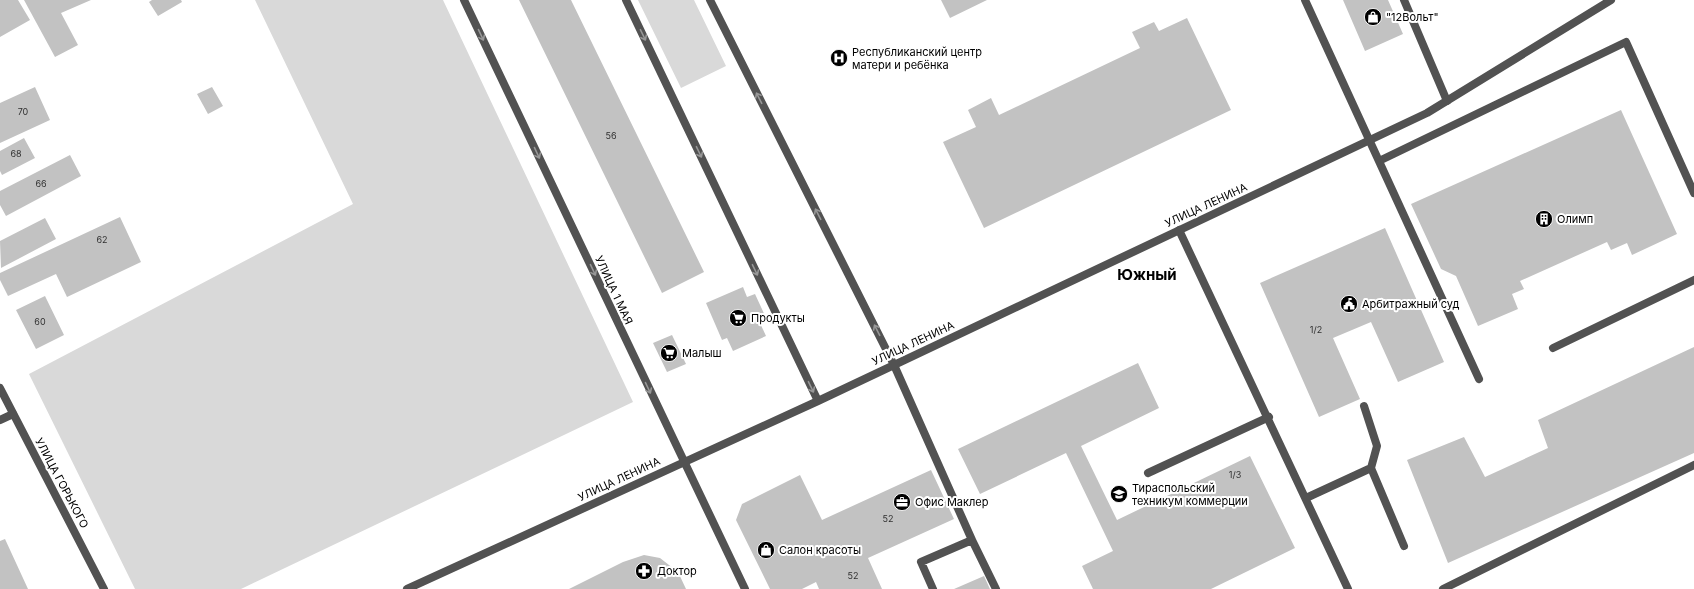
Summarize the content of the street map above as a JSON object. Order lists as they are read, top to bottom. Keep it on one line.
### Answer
{"streets":{"street":["УЛИЦА ЛЕНИНА","УЛИЦА 1 МАЯ","УЛИЦА ГОРЬКОГО"]},"crossings":[["УЛИЦА ЛЕНИНА","УЛИЦА 1 МАЯ"]],"one_way":["УЛИЦА 1 МАЯ"],"districts":["Южный"],"places":{"shop":["\"12Вольт\"","Салон красоты"],"hospital":["Республиканский центр матери и ребёнка"],"building":["Олимп"],"public building":["Арбитражный суд"],"supermarket":["Продукты","Малыш"],"school or university":["Тираспольский техникум коммерции"],"office":["Офис Маклер"],"pharmacy":["Доктор"]},"house_numbers":["70","56","68","66","62","60","1/2","1/3","52","52"]}
